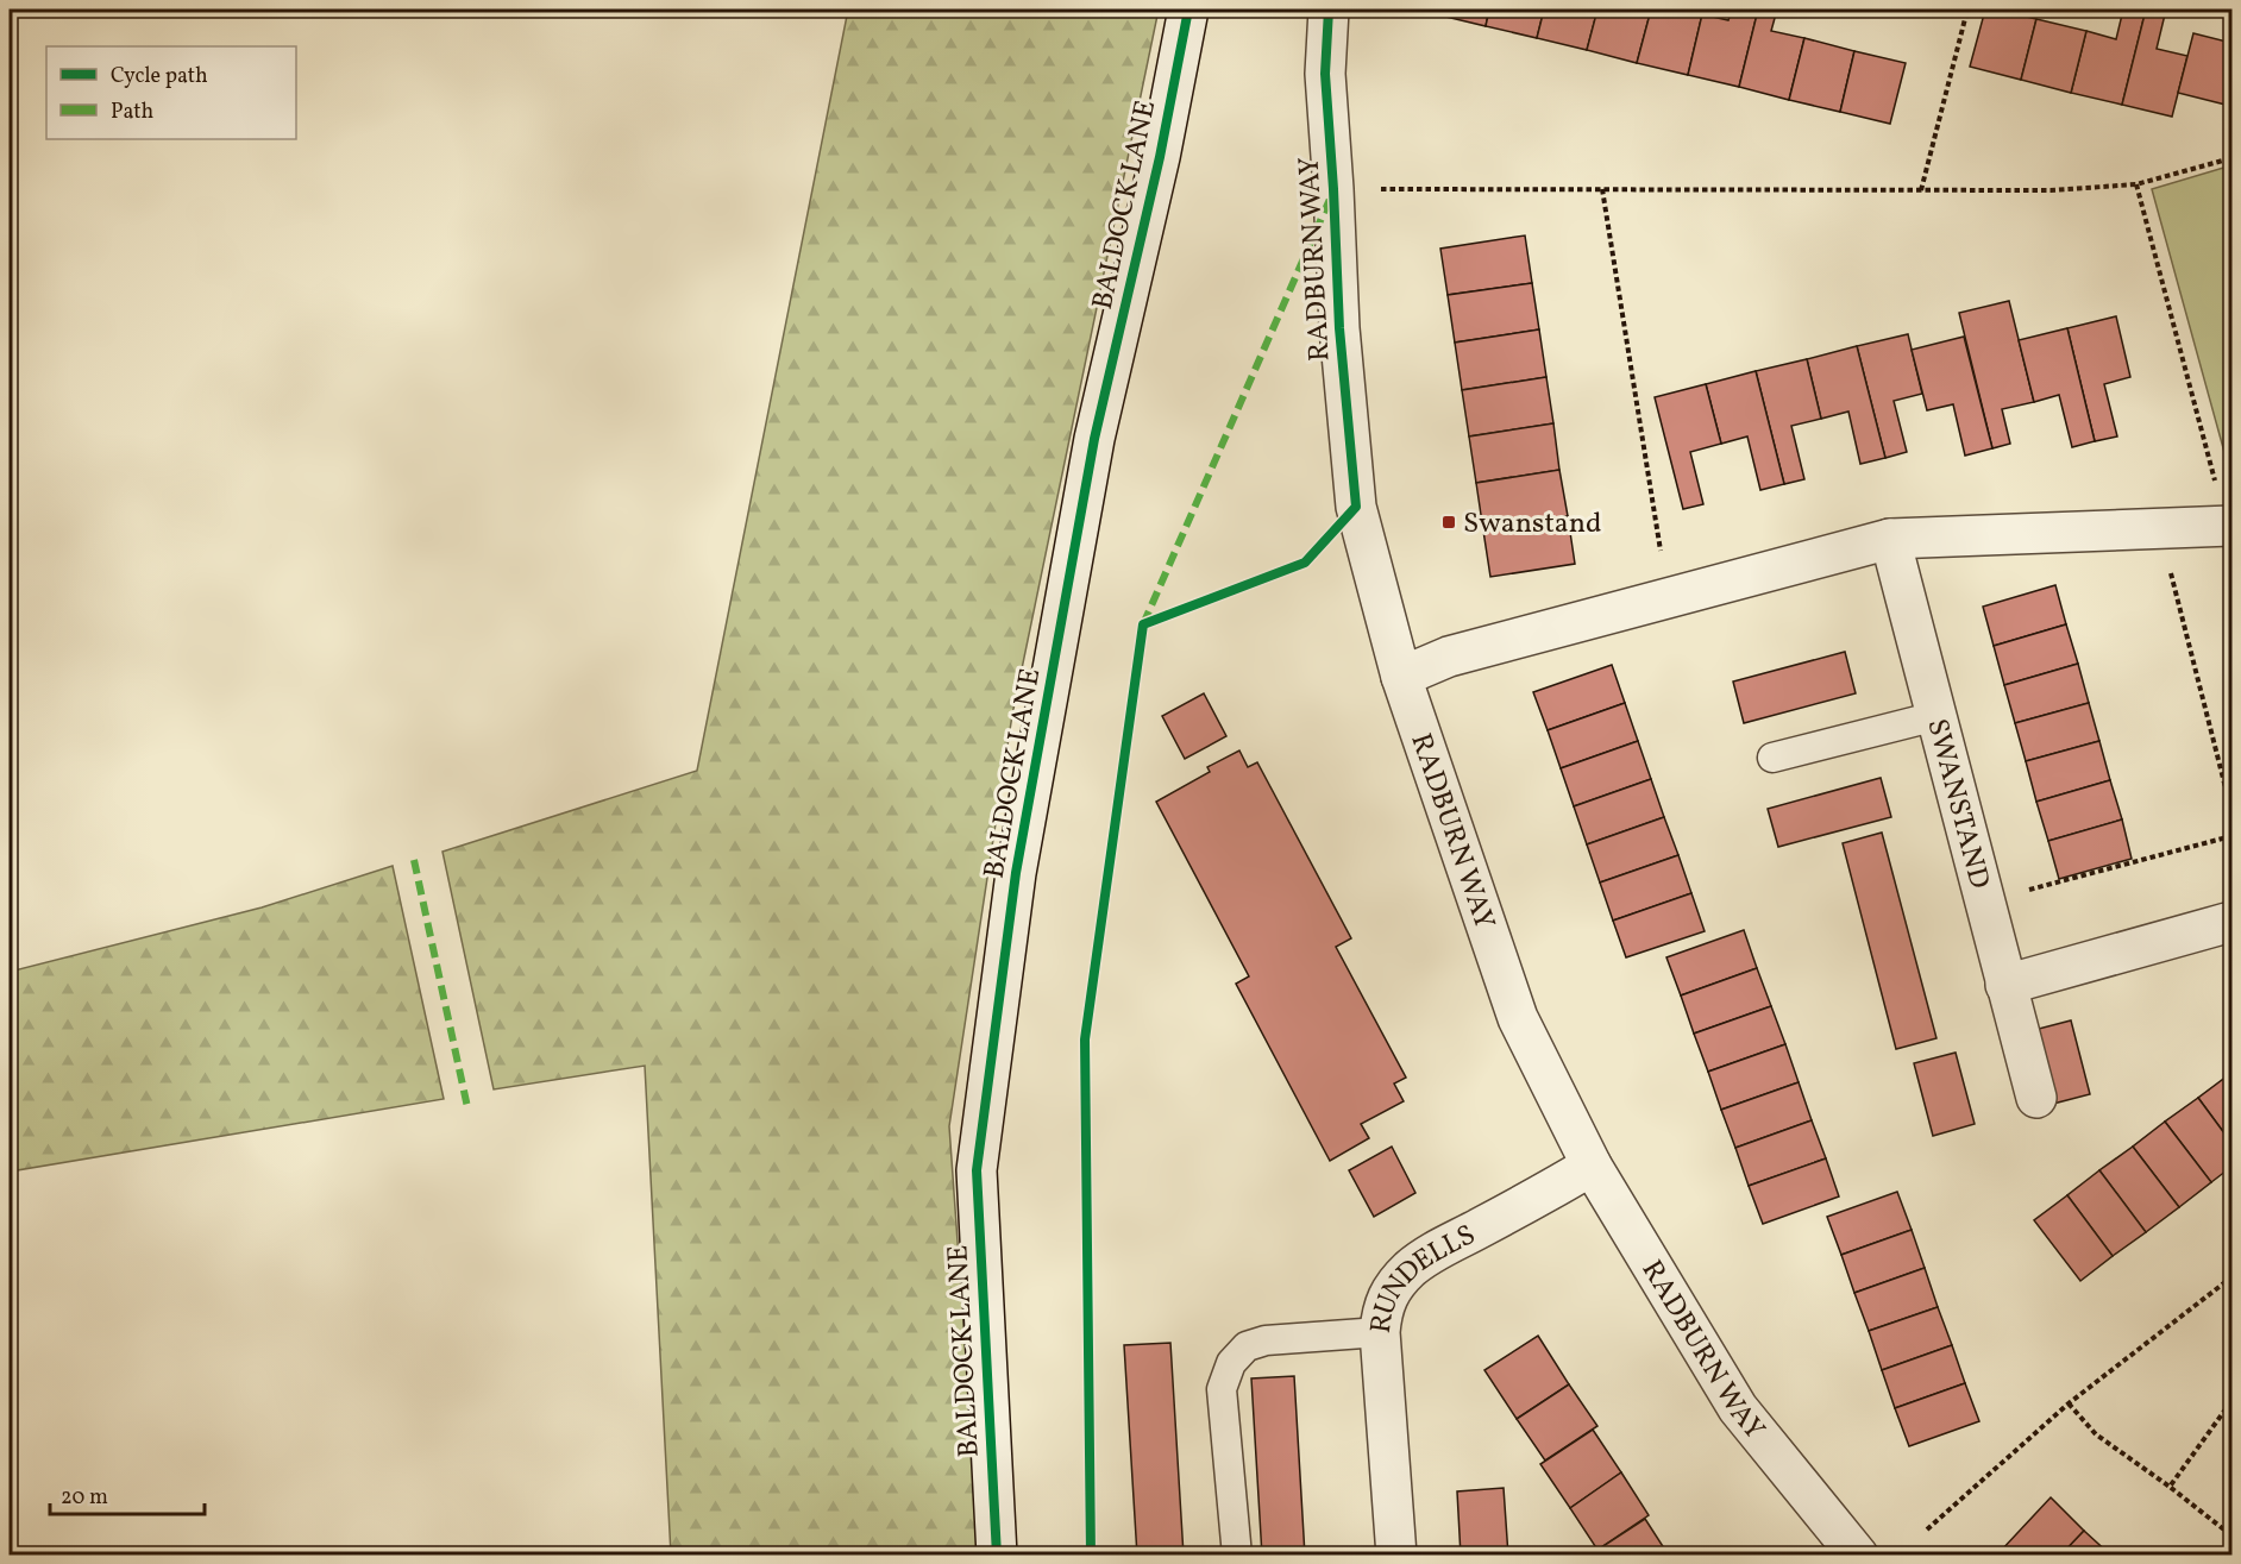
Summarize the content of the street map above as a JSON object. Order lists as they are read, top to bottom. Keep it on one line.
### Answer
{"streets":{"street":["BALDOCK LANE","RADBURN WAY","SWANSTAND","RUNDELLS"]},"crossings":[["RADBURN WAY","RUNDELLS"]],"places":{"transit":["Swanstand"]},"legend":["Cycle path","Path"],"scale_bar":"20 m"}
